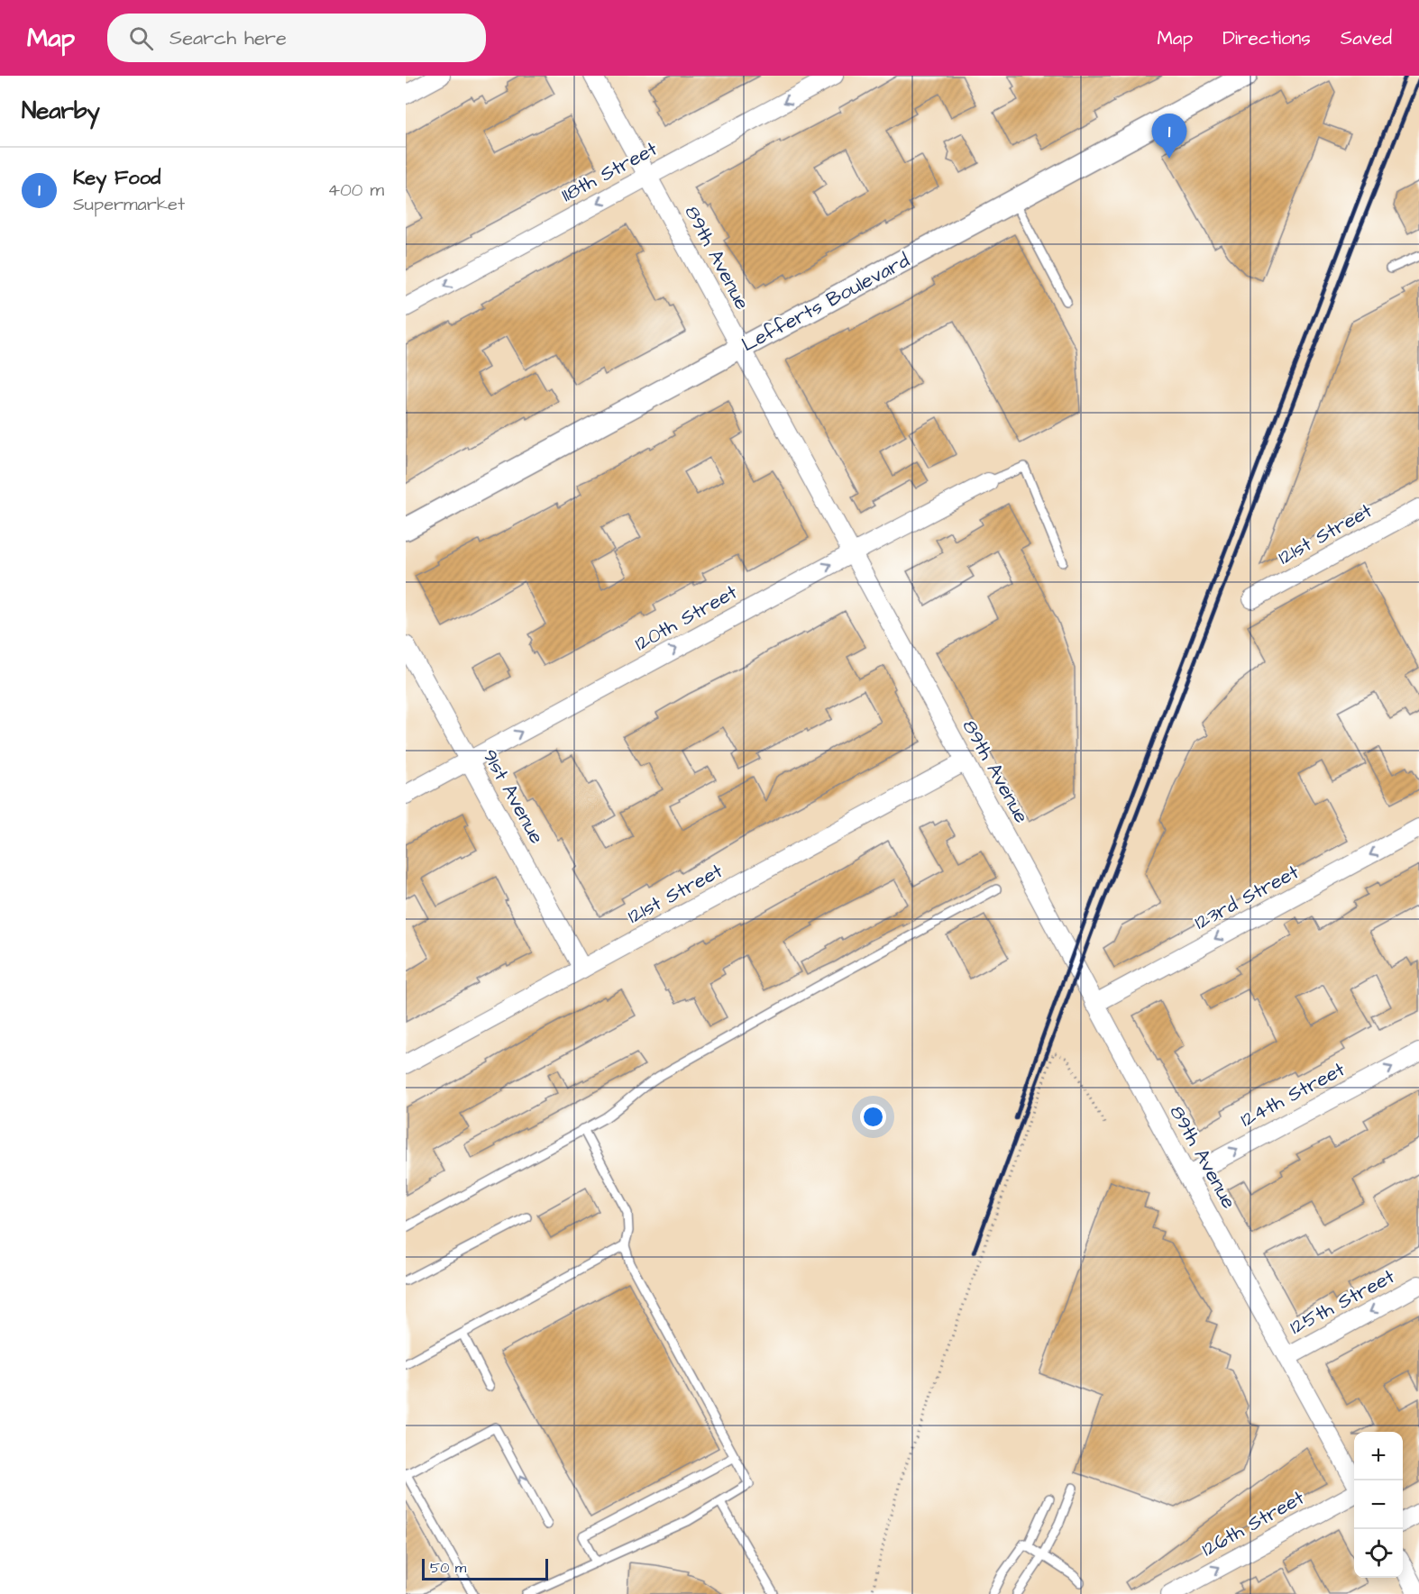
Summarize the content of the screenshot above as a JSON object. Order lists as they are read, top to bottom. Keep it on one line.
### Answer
{"streets":{"street":["118th Street","89th Avenue","Lefferts Boulevard","121st Street","120th Street","91st Avenue","123rd Street","124th Street","125th Street","126th Street"]},"crossings":[["118th Street","89th Avenue"],["89th Avenue","Lefferts Boulevard"],["89th Avenue","121st Street"],["89th Avenue","120th Street"],["89th Avenue","123rd Street"],["89th Avenue","124th Street"],["89th Avenue","125th Street"],["121st Street","91st Avenue"],["120th Street","91st Avenue"]],"one_way":["118th Street","120th Street","123rd Street","124th Street","125th Street","126th Street"],"scale_bar":"50 m","page":{"header":"Map","search":"Search here","nav":["Map","Directions","Saved"],"heading":"Nearby","pins":"1","list":[{"mark":"1","name":"Key Food","note":"Supermarket","value":"400 m"}],"map_buttons":["+","−"],"scale":"50 m"}}
